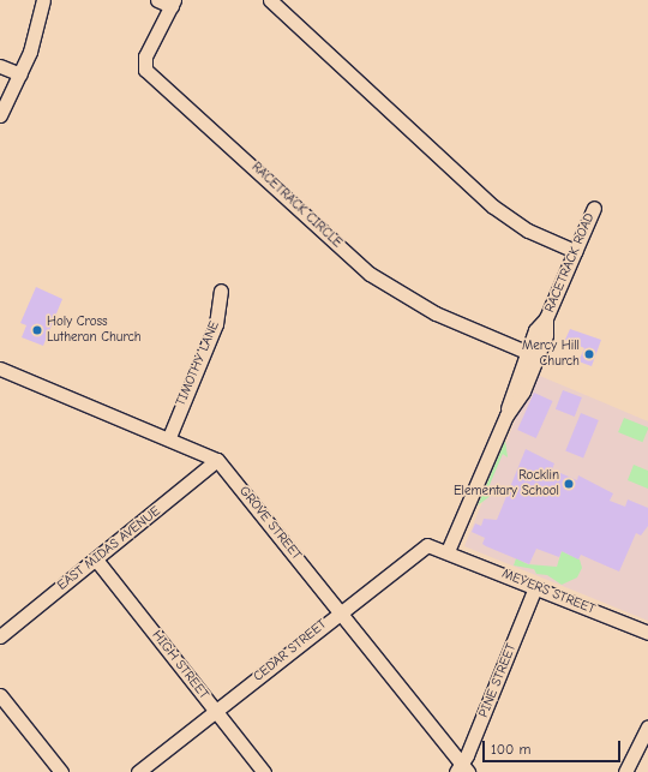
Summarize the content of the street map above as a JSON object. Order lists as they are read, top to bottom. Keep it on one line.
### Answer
{"streets":{"street":["RACETRACK CIRCLE","RACETRACK ROAD","TIMOTHY LANE","GROVE STREET","EAST MIDAS AVENUE","MEYERS STREET","CEDAR STREET","HIGH STREET","PINE STREET"]},"crossings":[["RACETRACK CIRCLE","RACETRACK ROAD"],["RACETRACK ROAD","MEYERS STREET"],["RACETRACK ROAD","CEDAR STREET"],["TIMOTHY LANE","GROVE STREET"],["GROVE STREET","EAST MIDAS AVENUE"],["GROVE STREET","CEDAR STREET"],["GROVE STREET","PINE STREET"],["EAST MIDAS AVENUE","HIGH STREET"],["MEYERS STREET","CEDAR STREET"],["MEYERS STREET","PINE STREET"],["CEDAR STREET","HIGH STREET"]],"places":["Holy Cross Lutheran Church","Mercy Hill Church","Rocklin Elementary School"],"scale_bar":"100 m"}
